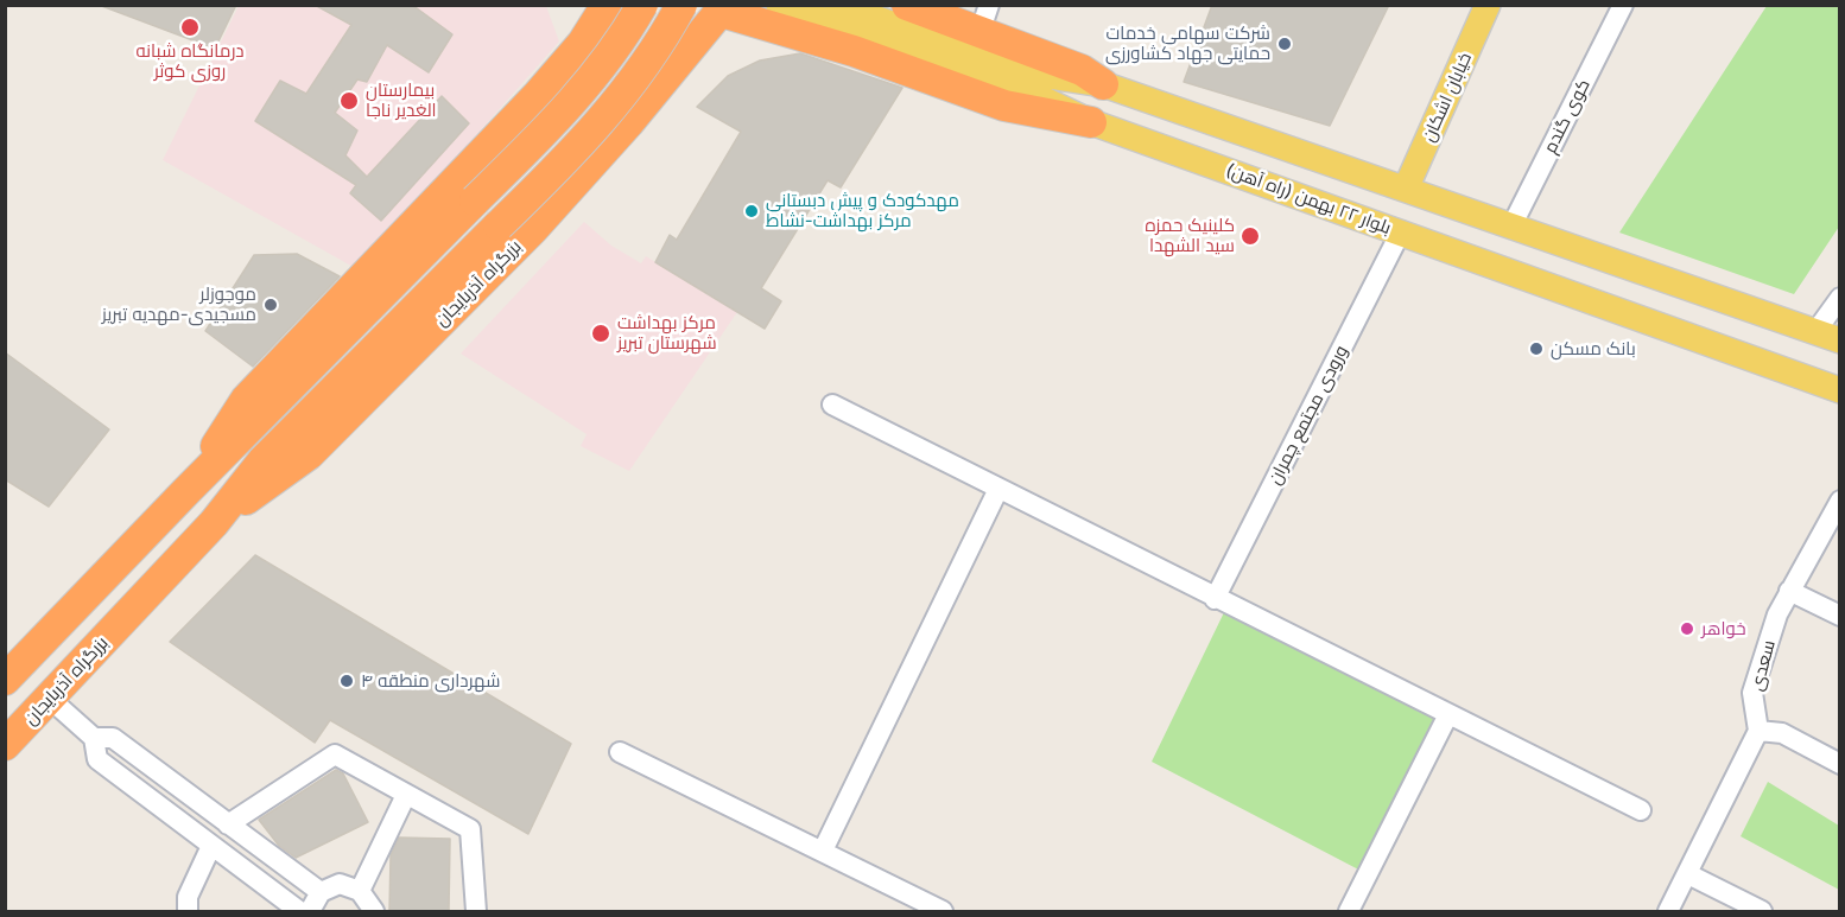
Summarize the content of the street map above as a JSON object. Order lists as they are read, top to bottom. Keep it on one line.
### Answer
{"streets":{"highway":["بزرگراه آذربایجان"],"main road":["خیابان اشکان","بلوار ۲۲ بهمن (راه آهن)"],"street":["کوی گندم","ورودی مجتمع چمران","سعدی"]},"crossings":[["بلوار ۲۲ بهمن (راه آهن)","ورودی مجتمع چمران"]],"places":["درمانگاه شبانه روزی کوثر","شرکت سهامی خدمات حمایتی جهاد کشاورزی","بیمارستان الغدیر ناجا","مهدکودک و پیش دبستانی مرکز بهداشت-نشاط","کلینیک حمزه سید الشهدا","موجوزلر مسجیدی-مهدیه تبریز","مرکز بهداشت شهرستان تبریز","بانک مسکن","خواهر","شهرداری منطقه ۴"]}
